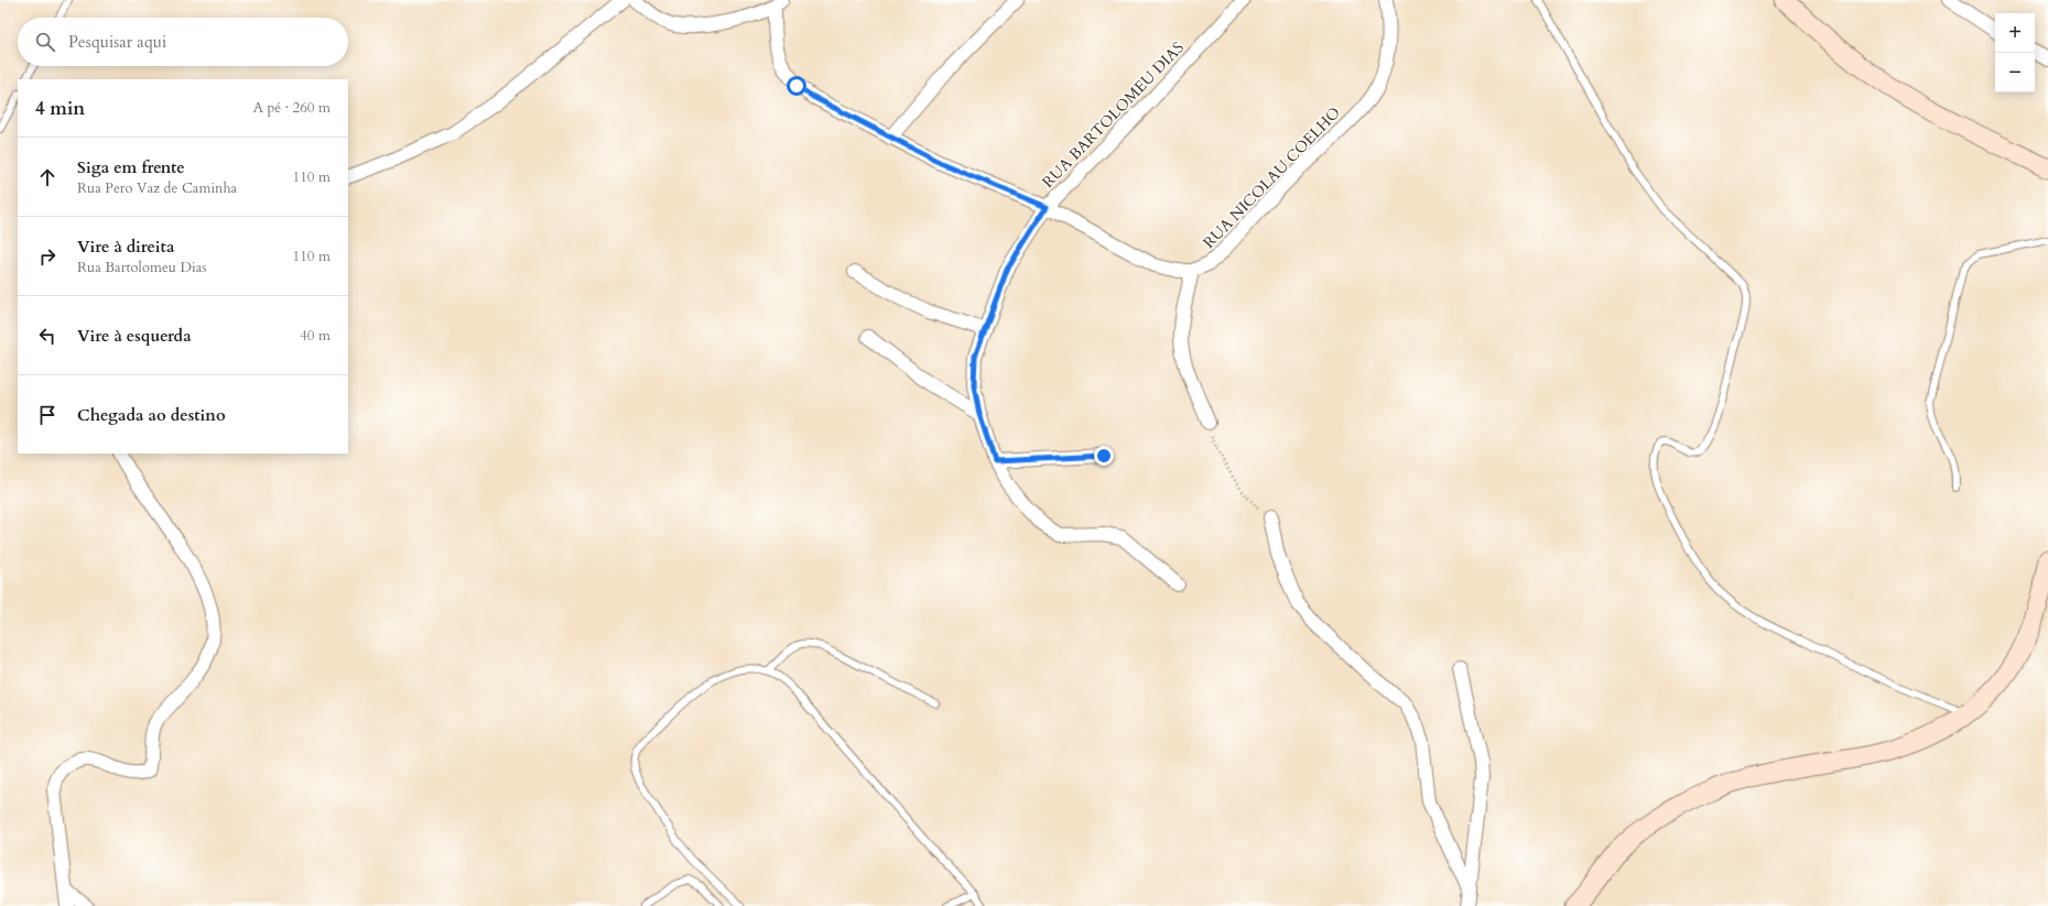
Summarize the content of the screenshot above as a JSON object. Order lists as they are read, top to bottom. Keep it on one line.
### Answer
{"streets":{"street":["RUA BARTOLOMEU DIAS","RUA NICOLAU COELHO"]},"page":{"map_buttons":["+","−"],"search":"Pesquisar aqui","heading":["4 min","A pé · 260 m"],"list":[["Siga em frente","Rua Pero Vaz de Caminha","110 m"],["Vire à direita","Rua Bartolomeu Dias","110 m"],["Vire à esquerda","40 m"],"Chegada ao destino"]}}
